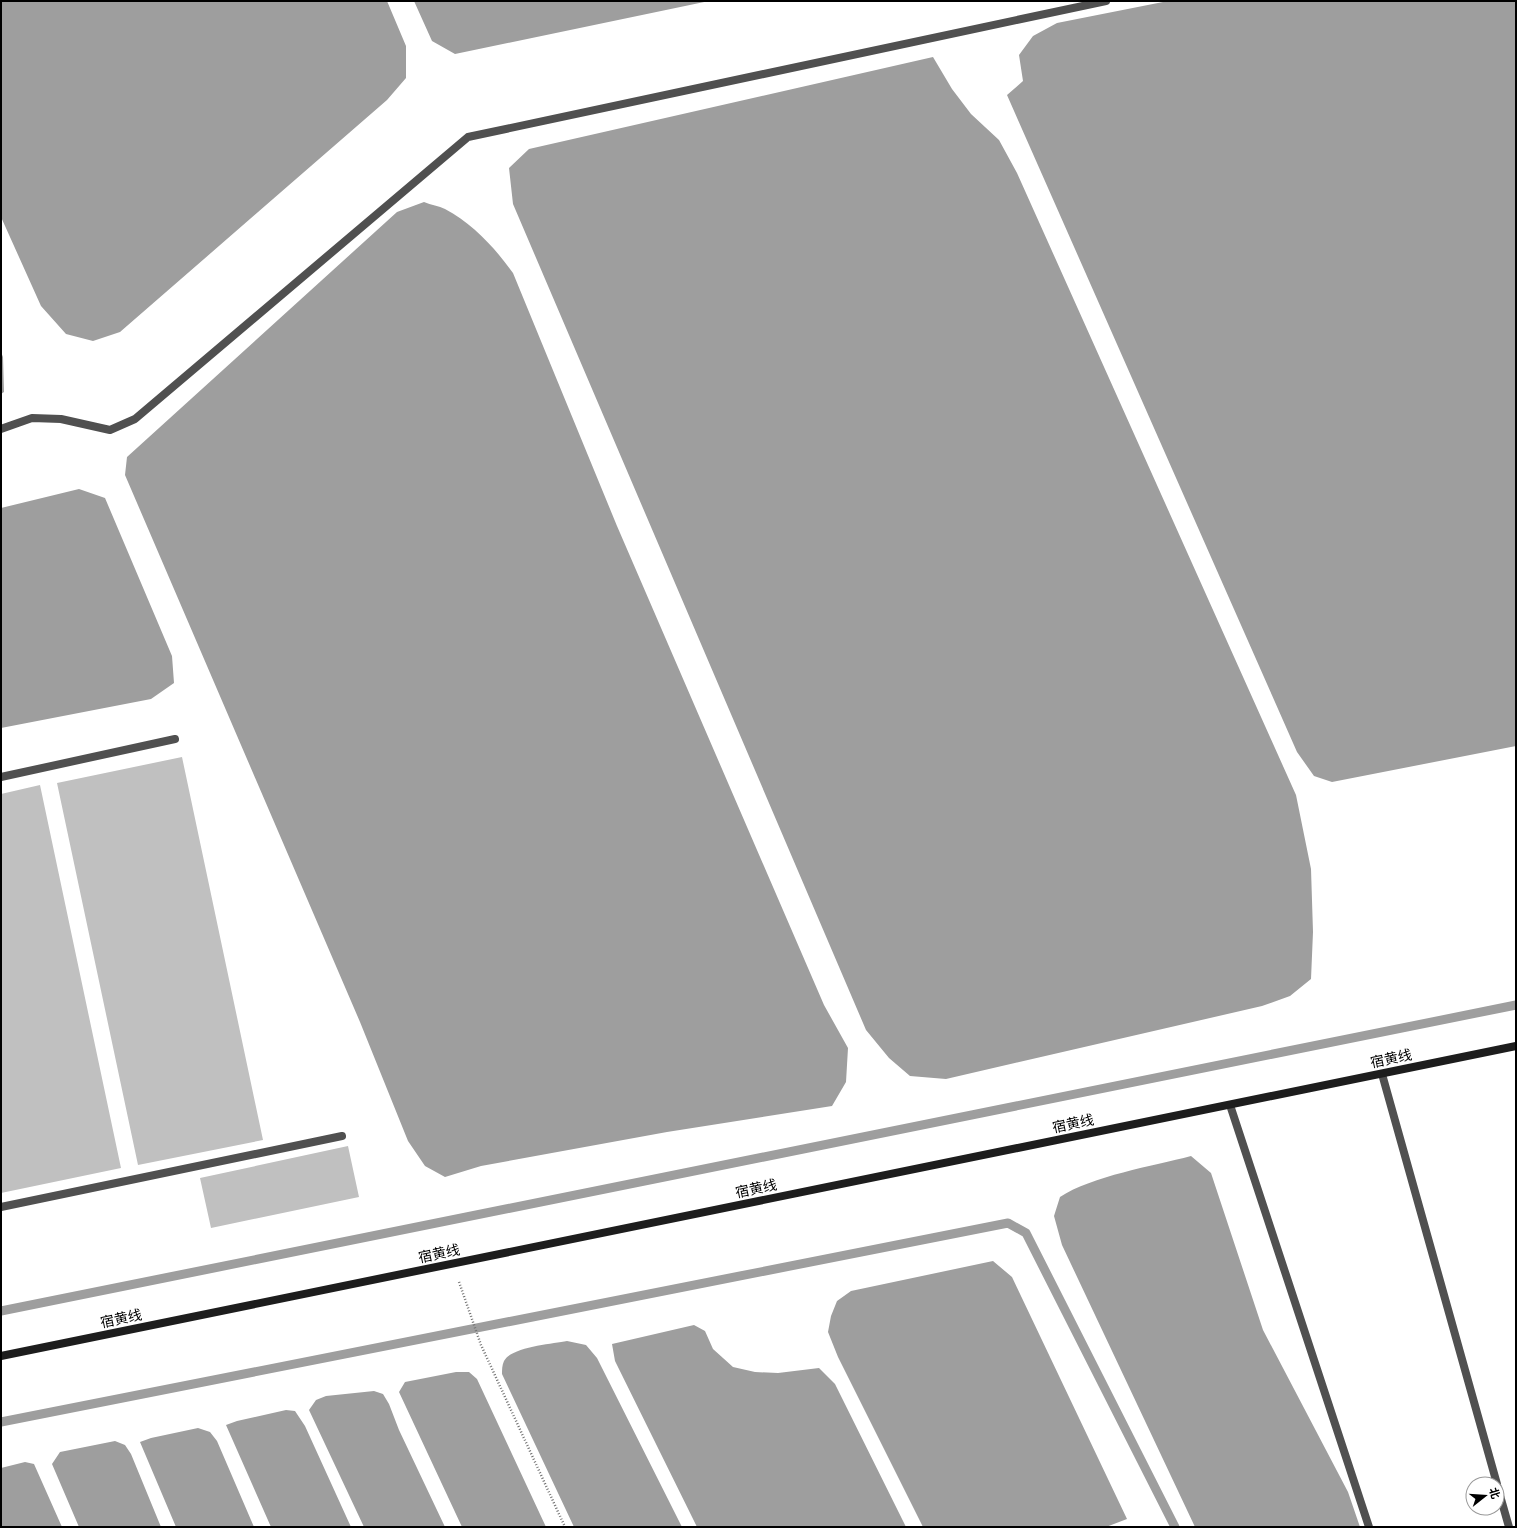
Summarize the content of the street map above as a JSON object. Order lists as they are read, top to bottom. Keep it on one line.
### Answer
{"streets":{"main road":["宿黄线"]},"north":"right"}
